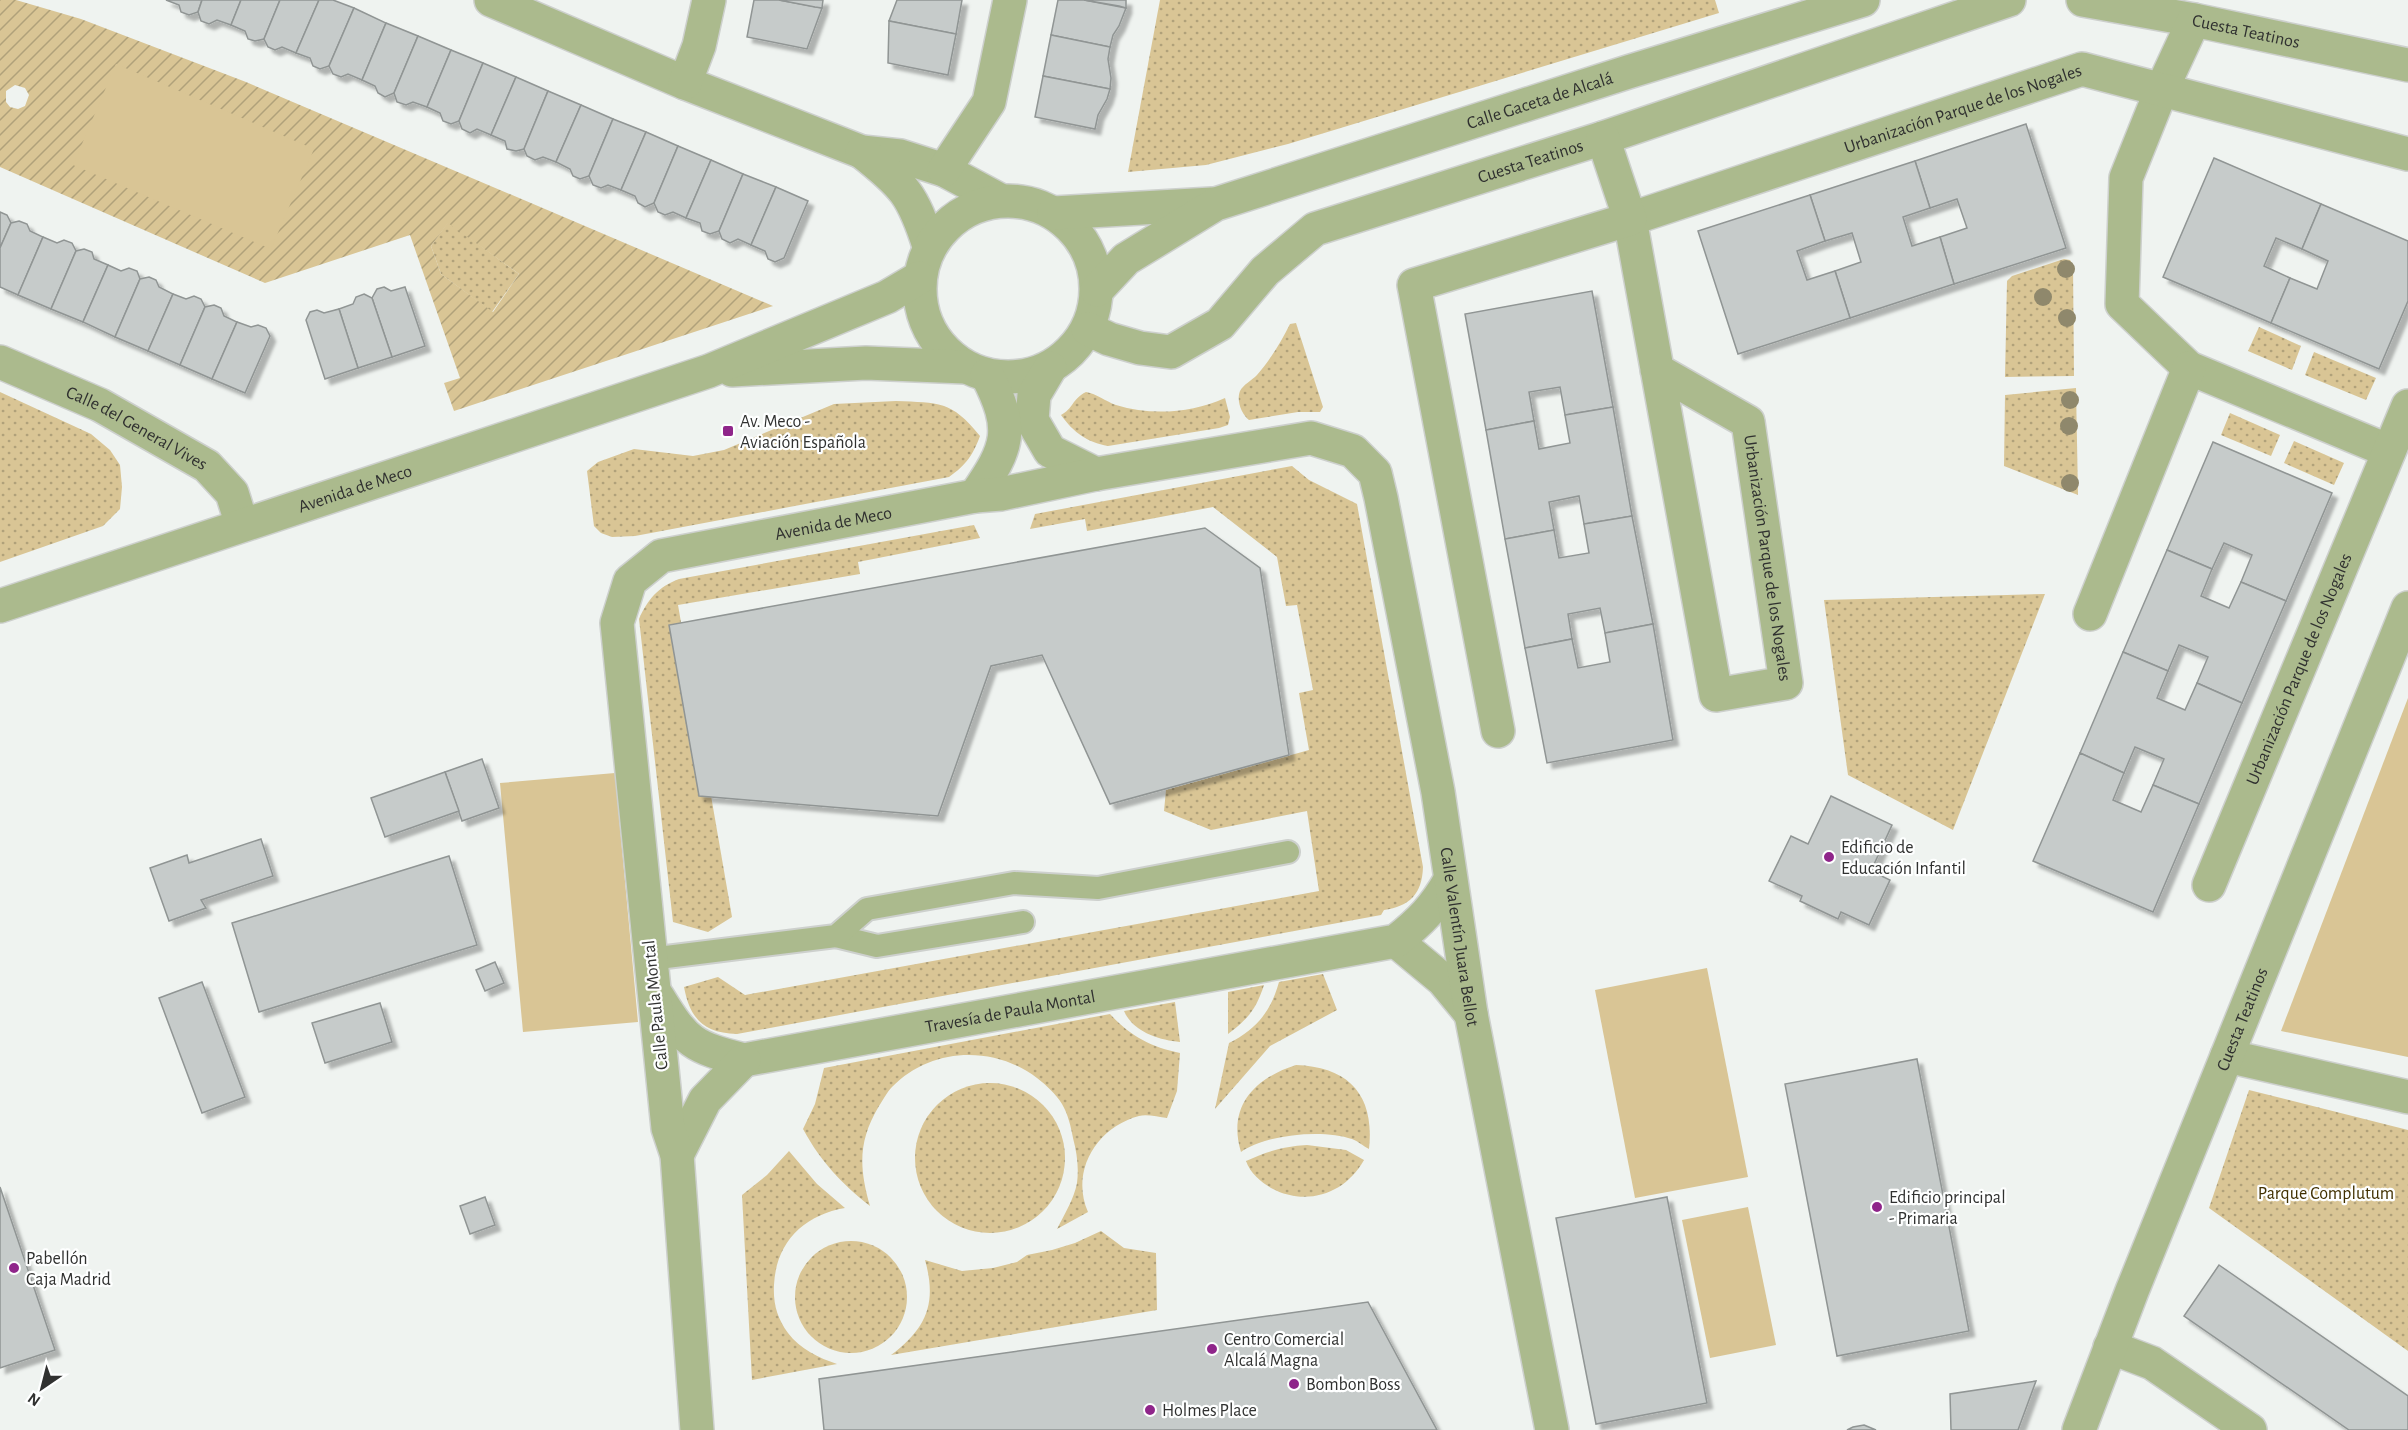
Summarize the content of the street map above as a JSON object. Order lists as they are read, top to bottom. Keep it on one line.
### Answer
{"streets":{"street":["Cuesta Teatinos","Calle Gaceta de Alcalá","Urbanización Parque de los Nogales","Calle del General Vives","Avenida de Meco","Calle Valentín Juara Bellot","Calle Paula Montal","Travesía de Paula Montal"]},"crossings":[["Cuesta Teatinos","Calle Gaceta de Alcalá"],["Cuesta Teatinos","Urbanización Parque de los Nogales"],["Cuesta Teatinos","Avenida de Meco"],["Calle Gaceta de Alcalá","Avenida de Meco"],["Calle del General Vives","Avenida de Meco"],["Avenida de Meco","Calle Valentín Juara Bellot"],["Avenida de Meco","Calle Paula Montal"],["Calle Valentín Juara Bellot","Travesía de Paula Montal"],["Calle Paula Montal","Travesía de Paula Montal"]],"parks":["Parque Complutum"],"places":{"transit":["Av. Meco - Aviación Española"],"other":["Edificio de Educación Infantil","Edificio principal - Primaria","Pabellón Caja Madrid","Centro Comercial Alcalá Magna","Bombon Boss","Holmes Place"]},"north":"bottom left"}
